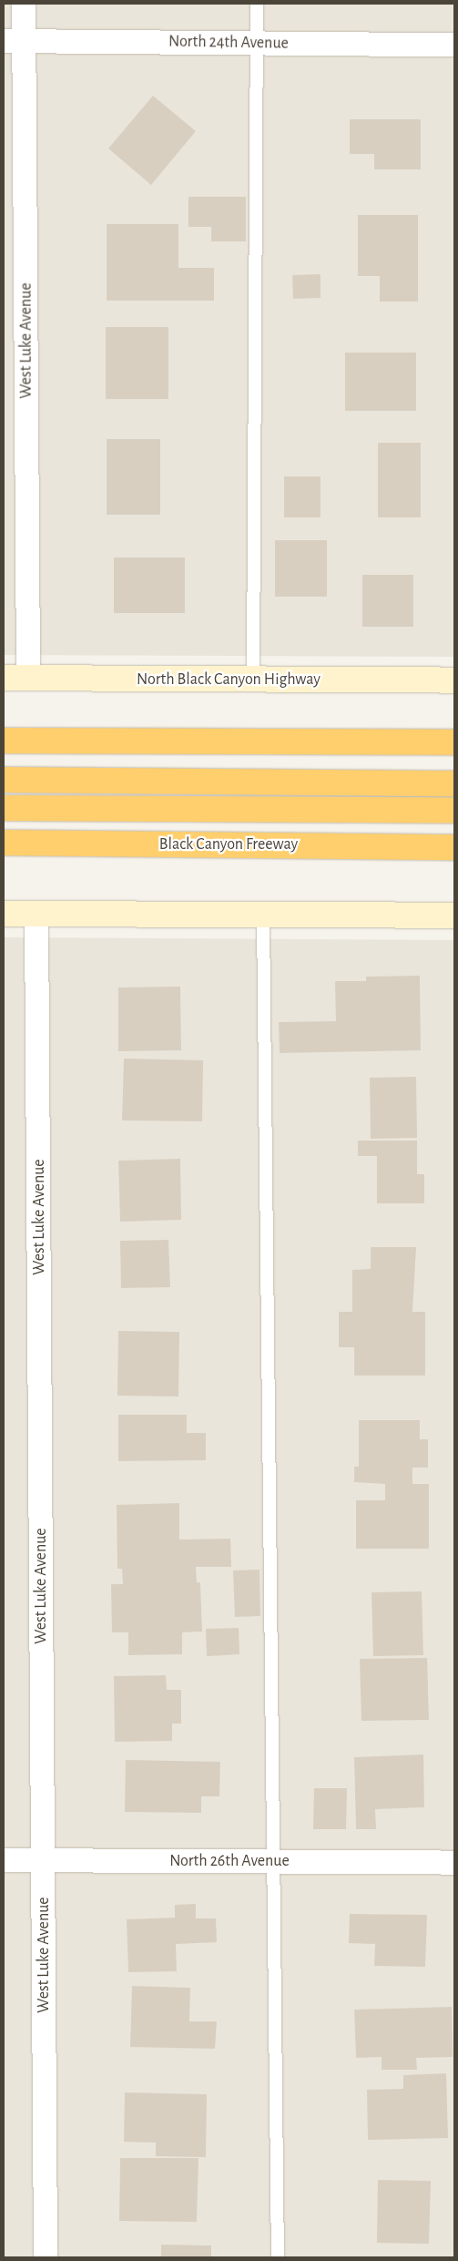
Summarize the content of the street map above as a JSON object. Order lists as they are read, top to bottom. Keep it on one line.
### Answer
{"streets":{"highway":["Black Canyon Freeway"],"main road":["North Black Canyon Highway"],"street":["North 24th Avenue","West Luke Avenue","North 26th Avenue"]},"crossings":[["North 24th Avenue","West Luke Avenue"],["West Luke Avenue","North Black Canyon Highway"],["West Luke Avenue","North 26th Avenue"]]}
